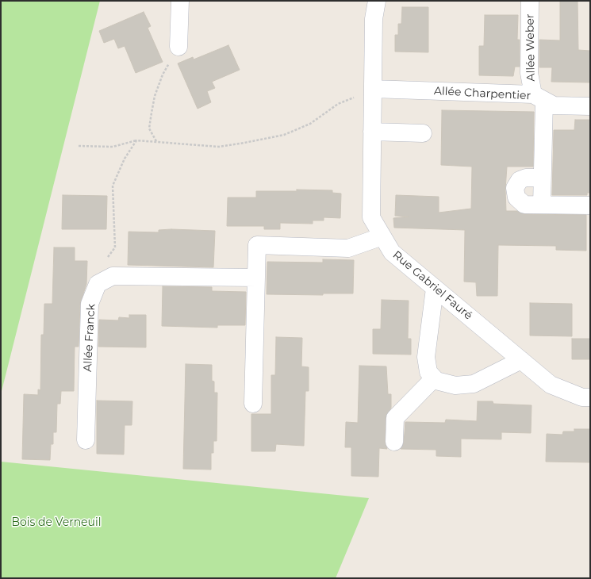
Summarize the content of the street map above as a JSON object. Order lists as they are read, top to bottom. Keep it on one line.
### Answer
{"streets":{"street":["Allée Weber","Allée Charpentier","Rue Gabriel Fauré","Allée Franck"]},"crossings":[["Allée Weber","Allée Charpentier"],["Allée Charpentier","Rue Gabriel Fauré"]],"parks":["Bois de Verneuil"]}
